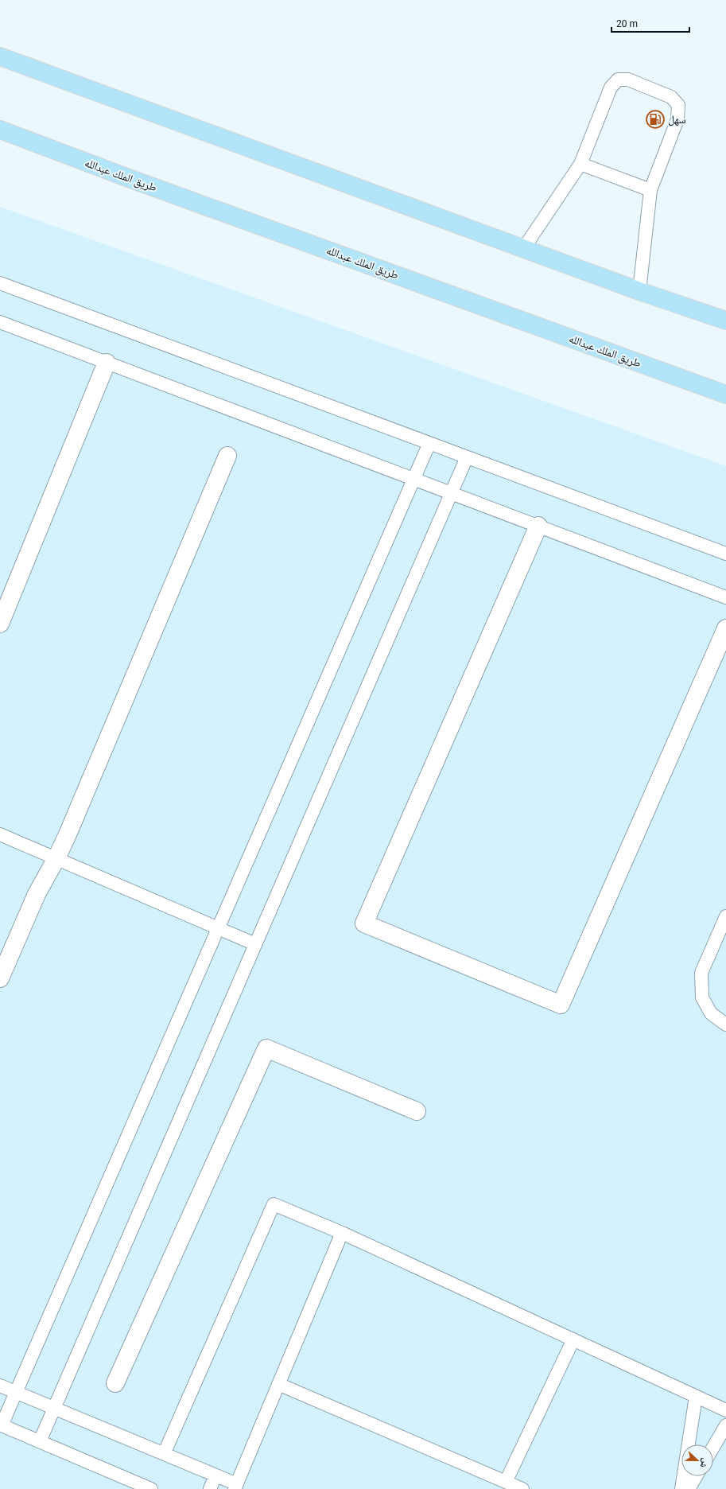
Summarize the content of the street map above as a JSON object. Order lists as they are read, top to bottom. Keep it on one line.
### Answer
{"streets":{"main road":["طريق الملك عبدالله"]},"places":{"fuel station":["سهل"]},"scale_bar":"20 m","north":"right"}
